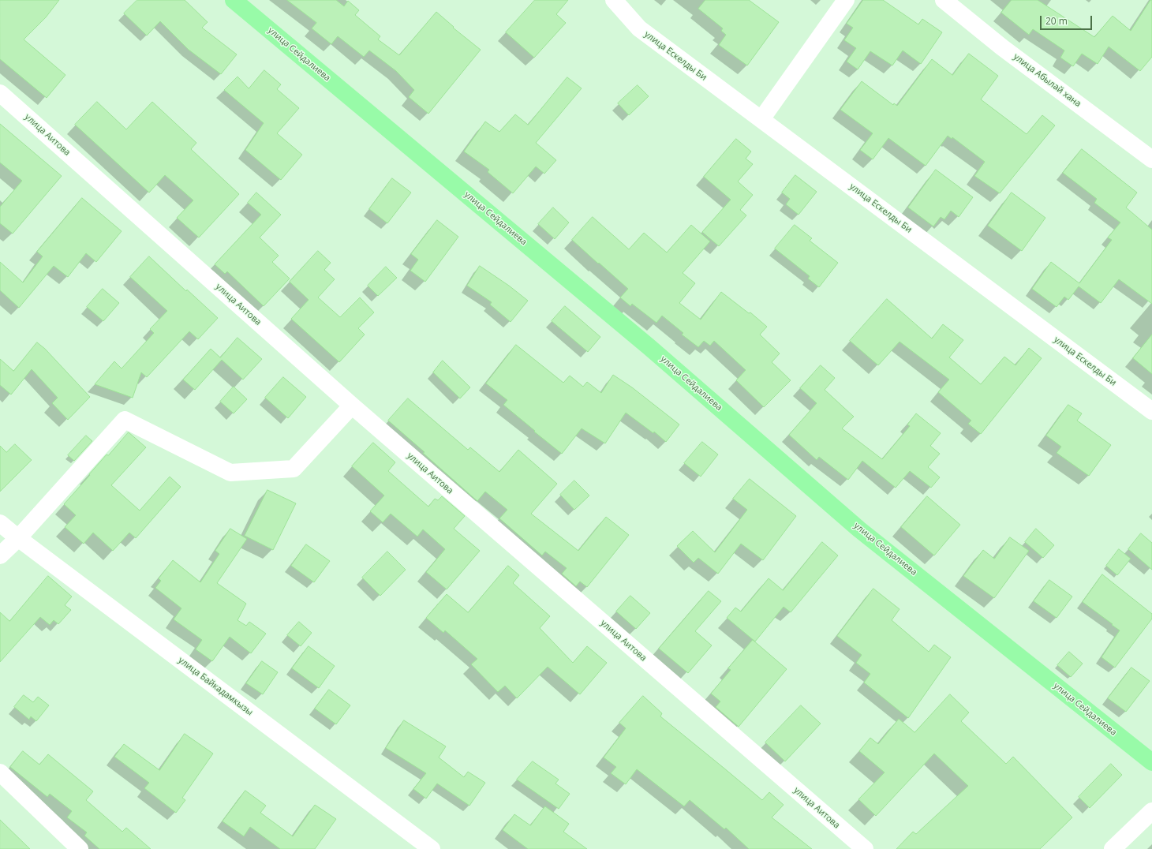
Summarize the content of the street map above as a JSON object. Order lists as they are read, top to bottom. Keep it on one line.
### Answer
{"streets":{"main road":["улица Сейдалиева"],"street":["улица Ескелды Би","улица Абылай хана","улица Аитова","улица Байкадамкызы"]},"scale_bar":"20 m"}
